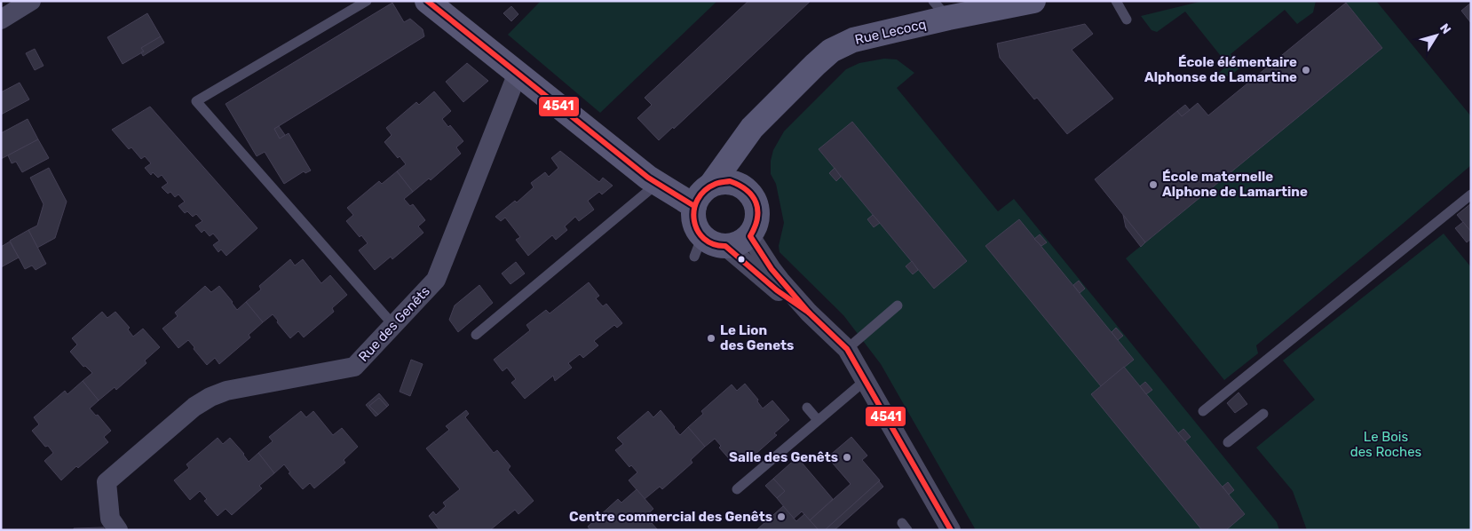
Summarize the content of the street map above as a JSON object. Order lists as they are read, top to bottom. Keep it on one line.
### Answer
{"streets":{"street":["Rue Lecocq","Rue des Genêts"]},"parks":["Le Bois des Roches"],"places":["École élémentaire Alphonse de Lamartine","École maternelle Alphone de Lamartine","Le Lion des Genets","Salle des Genêts","Centre commercial des Genêts"],"lines":["transit line 4541"],"north":"top right"}
